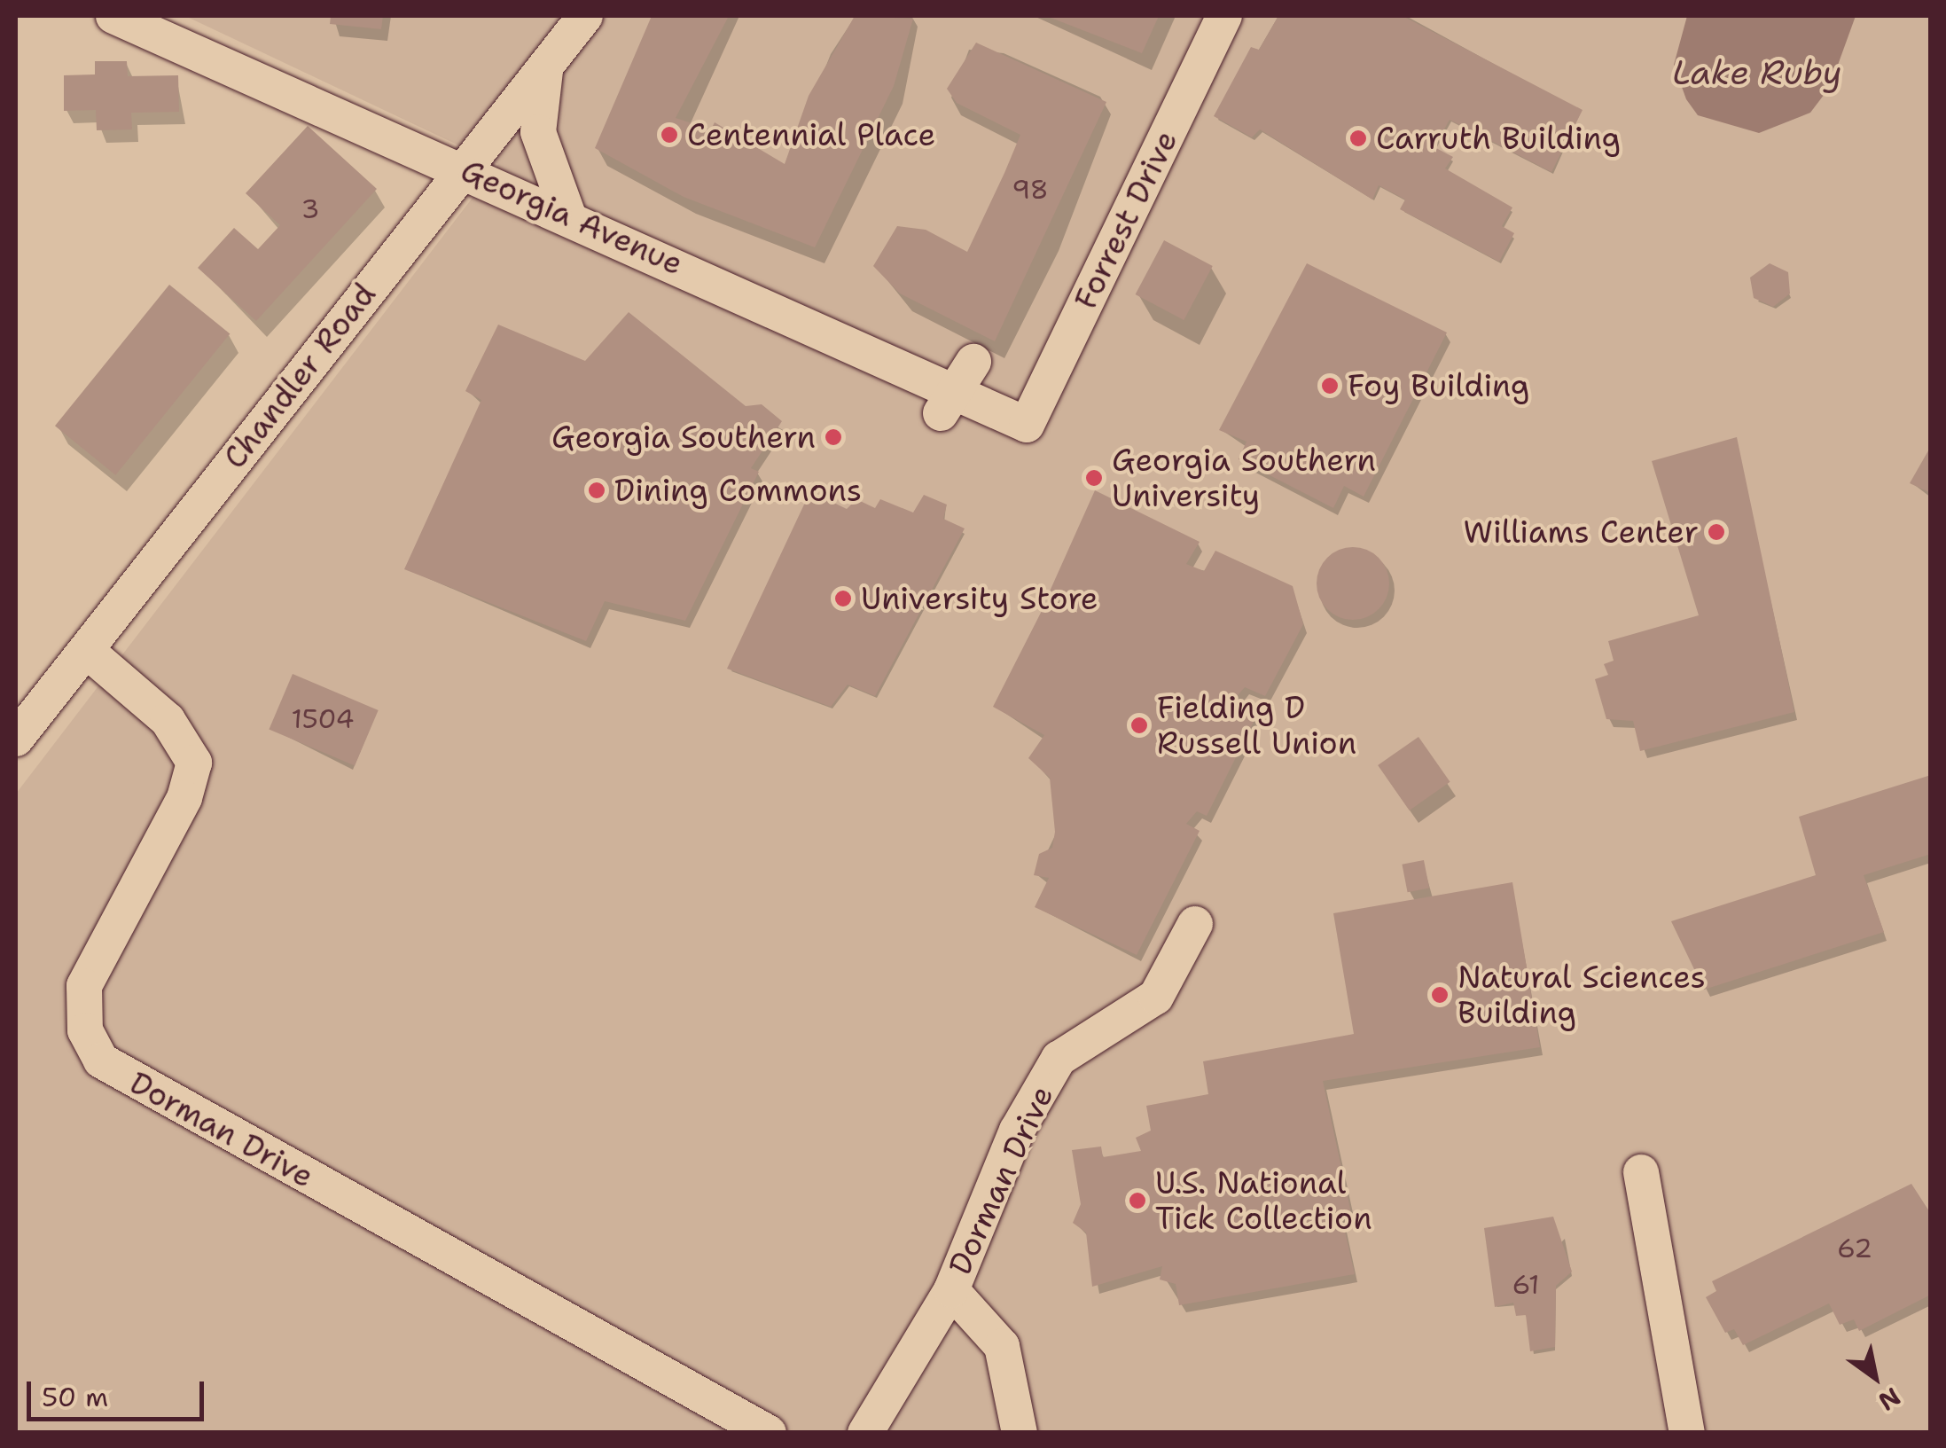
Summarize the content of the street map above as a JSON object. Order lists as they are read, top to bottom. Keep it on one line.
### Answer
{"streets":{"street":["Georgia Avenue","Forrest Drive","Chandler Road","Dorman Drive"]},"crossings":[["Georgia Avenue","Forrest Drive"],["Georgia Avenue","Chandler Road"],["Chandler Road","Dorman Drive"]],"water":["Lake Ruby"],"places":["Centennial Place","Carruth Building","Foy Building","Georgia Southern","Georgia Southern University","Dining Commons","Williams Center","University Store","Fielding D Russell Union","Natural Sciences Building","U.S. National Tick Collection"],"house_numbers":["98","3","1504","62","61"],"scale_bar":"50 m","north":"bottom right"}
